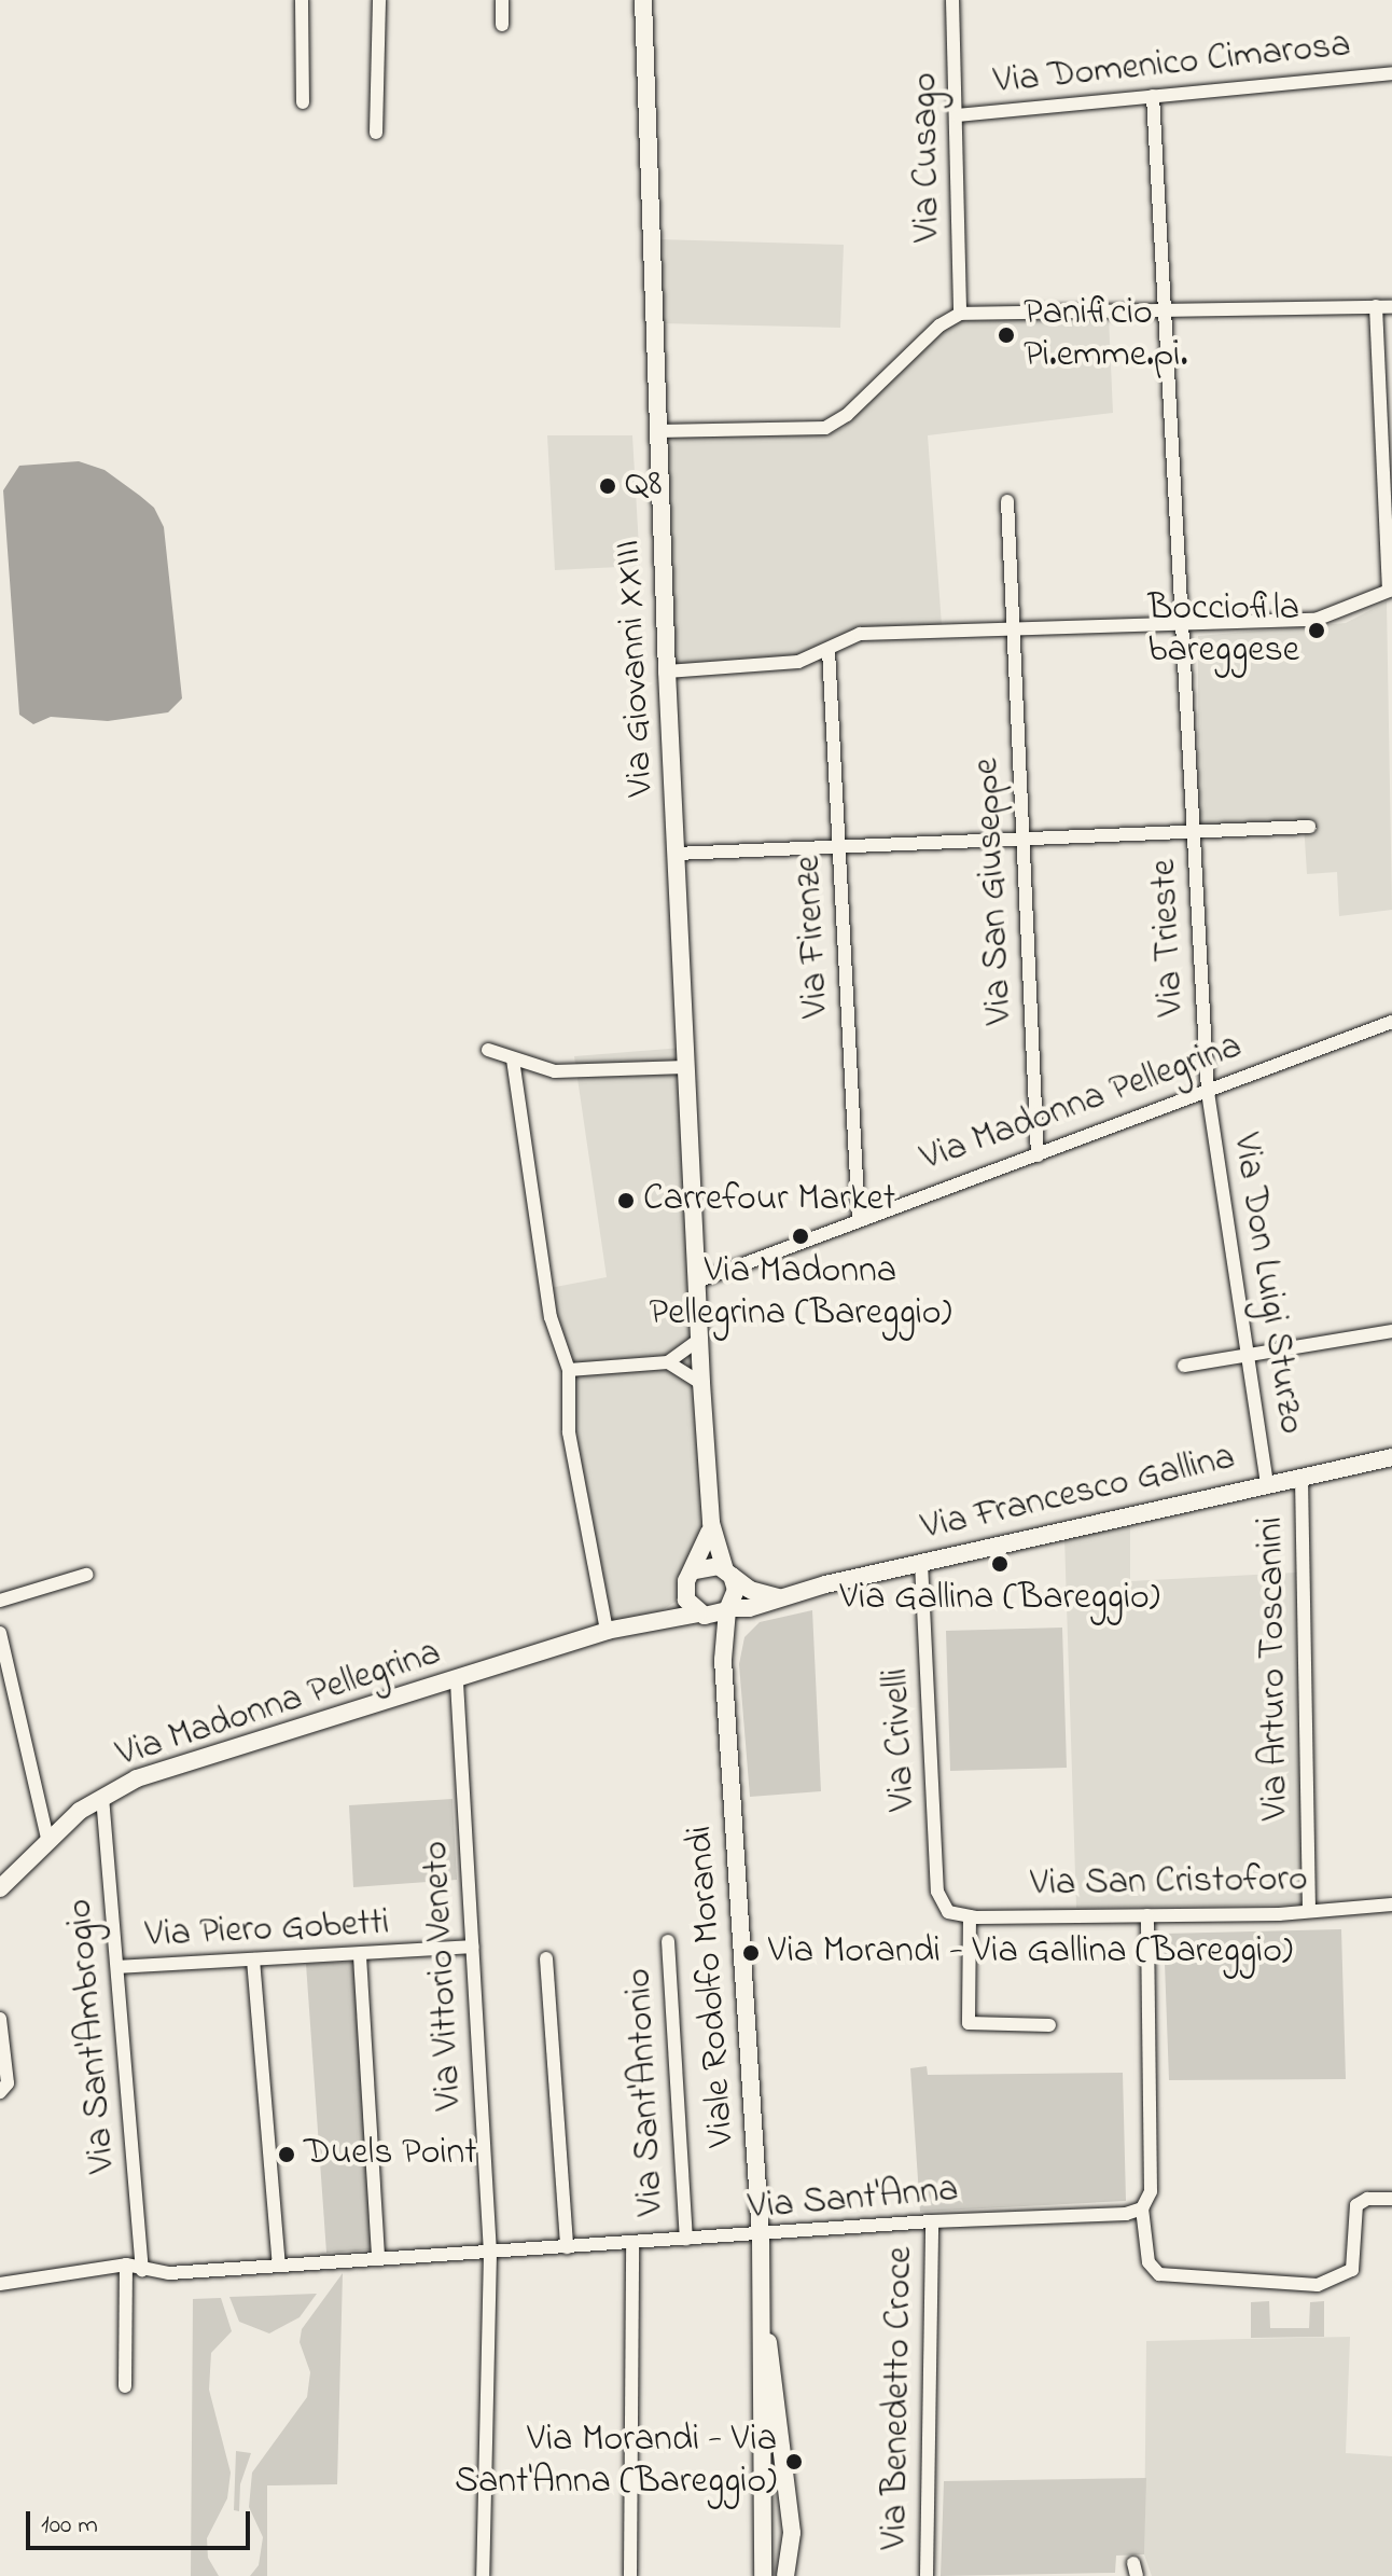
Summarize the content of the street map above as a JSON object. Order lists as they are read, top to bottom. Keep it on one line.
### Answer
{"streets":{"street":["Via Domenico Cimarosa","Via Cusago","Via Giovanni XXIII","Via San Giuseppe","Via Firenze","Via Trieste","Via Madonna Pellegrina","Via Don Luigi Sturzo","Via Francesco Gallina","Via Arturo Toscanini","Via Crivelli","Via San Cristoforo","Via Piero Gobetti","Via Vittorio Veneto","Viale Rodolfo Morandi","Via Sant'Ambrogio","Via Sant'Antonio","Via Sant'Anna","Via Benedetto Croce"]},"crossings":[["Via Domenico Cimarosa","Via Cusago"],["Via Domenico Cimarosa","Via Trieste"],["Via Giovanni XXIII","Via Madonna Pellegrina"],["Via San Giuseppe","Via Madonna Pellegrina"],["Via Firenze","Via Madonna Pellegrina"],["Via Trieste","Via Madonna Pellegrina"],["Via Trieste","Via Don Luigi Sturzo"],["Via Madonna Pellegrina","Via Don Luigi Sturzo"],["Via Madonna Pellegrina","Via Francesco Gallina"],["Via Madonna Pellegrina","Via Vittorio Veneto"],["Via Madonna Pellegrina","Viale Rodolfo Morandi"],["Via Madonna Pellegrina","Via Sant'Ambrogio"],["Via Don Luigi Sturzo","Via Francesco Gallina"],["Via Francesco Gallina","Via Arturo Toscanini"],["Via Francesco Gallina","Via Crivelli"],["Via Francesco Gallina","Viale Rodolfo Morandi"],["Via Arturo Toscanini","Via San Cristoforo"],["Via Crivelli","Via San Cristoforo"],["Via Piero Gobetti","Via Vittorio Veneto"],["Via Piero Gobetti","Via Sant'Ambrogio"],["Via Vittorio Veneto","Via Sant'Anna"],["Viale Rodolfo Morandi","Via Sant'Anna"],["Via Sant'Ambrogio","Via Sant'Anna"],["Via Sant'Antonio","Via Sant'Anna"],["Via Sant'Anna","Via Benedetto Croce"]],"places":["Panificio Pi.emme.pi.","Q8","Bocciofila bareggese","Carrefour Market","Via Madonna Pellegrina (Bareggio)","Via Gallina (Bareggio)","Via Morandi - Via Gallina (Bareggio)","Duels Point","Via Morandi - Via Sant'Anna (Bareggio)"],"scale_bar":"100 m"}
